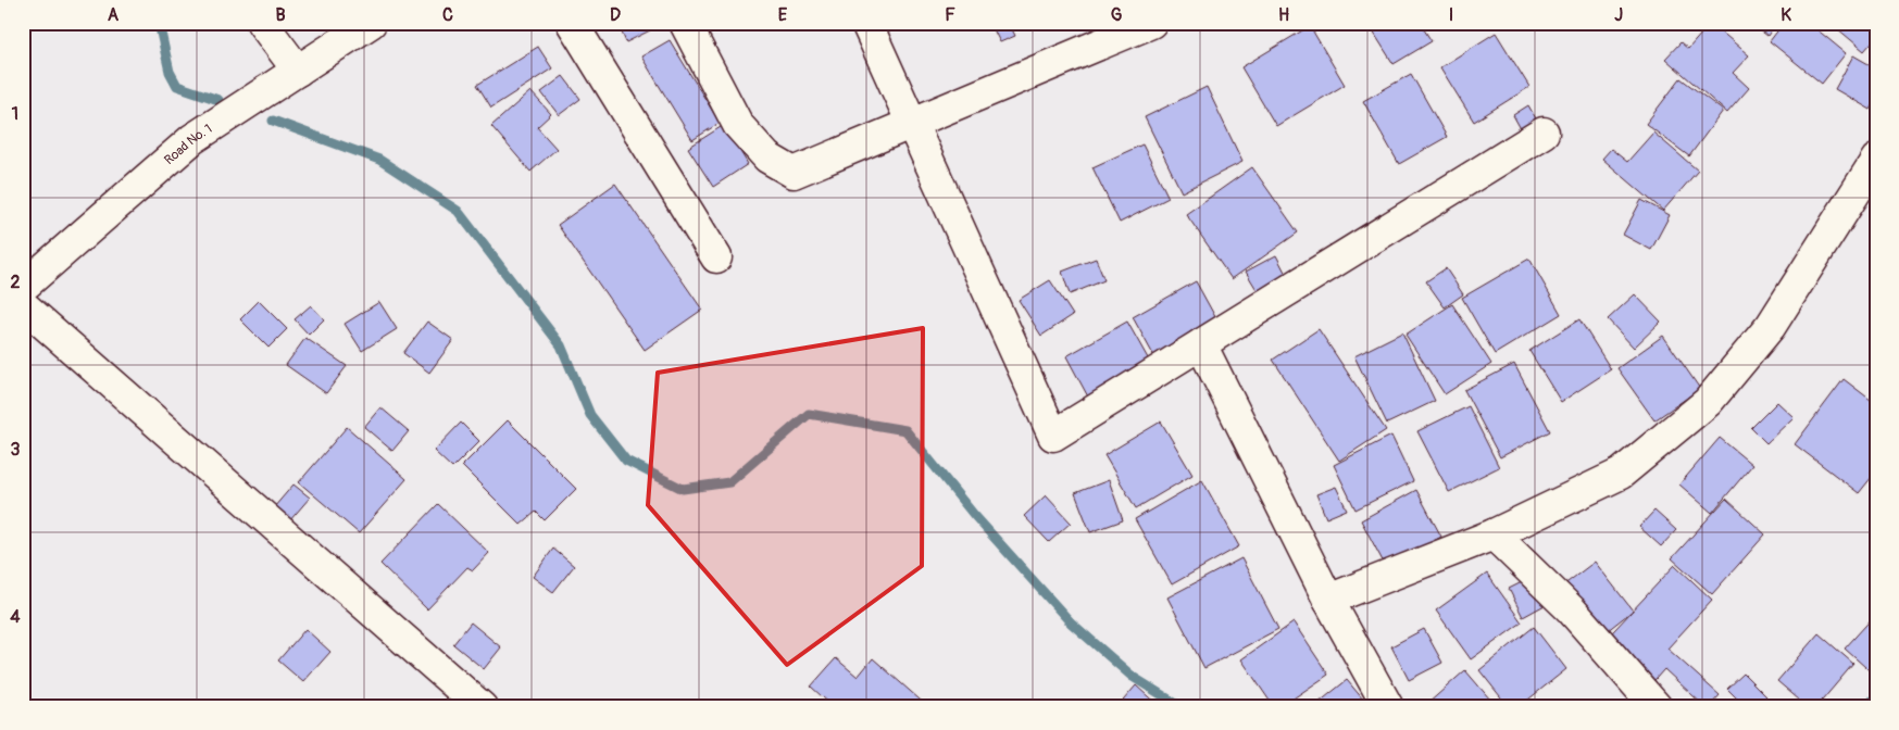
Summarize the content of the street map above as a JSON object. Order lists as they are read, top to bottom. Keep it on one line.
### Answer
{"streets":{"main road":["Road No. 1"]},"grid":{"columns":["A","B","C","D","E","F","G","H","I","J","K"],"rows":["1","2","3","4"]}}
